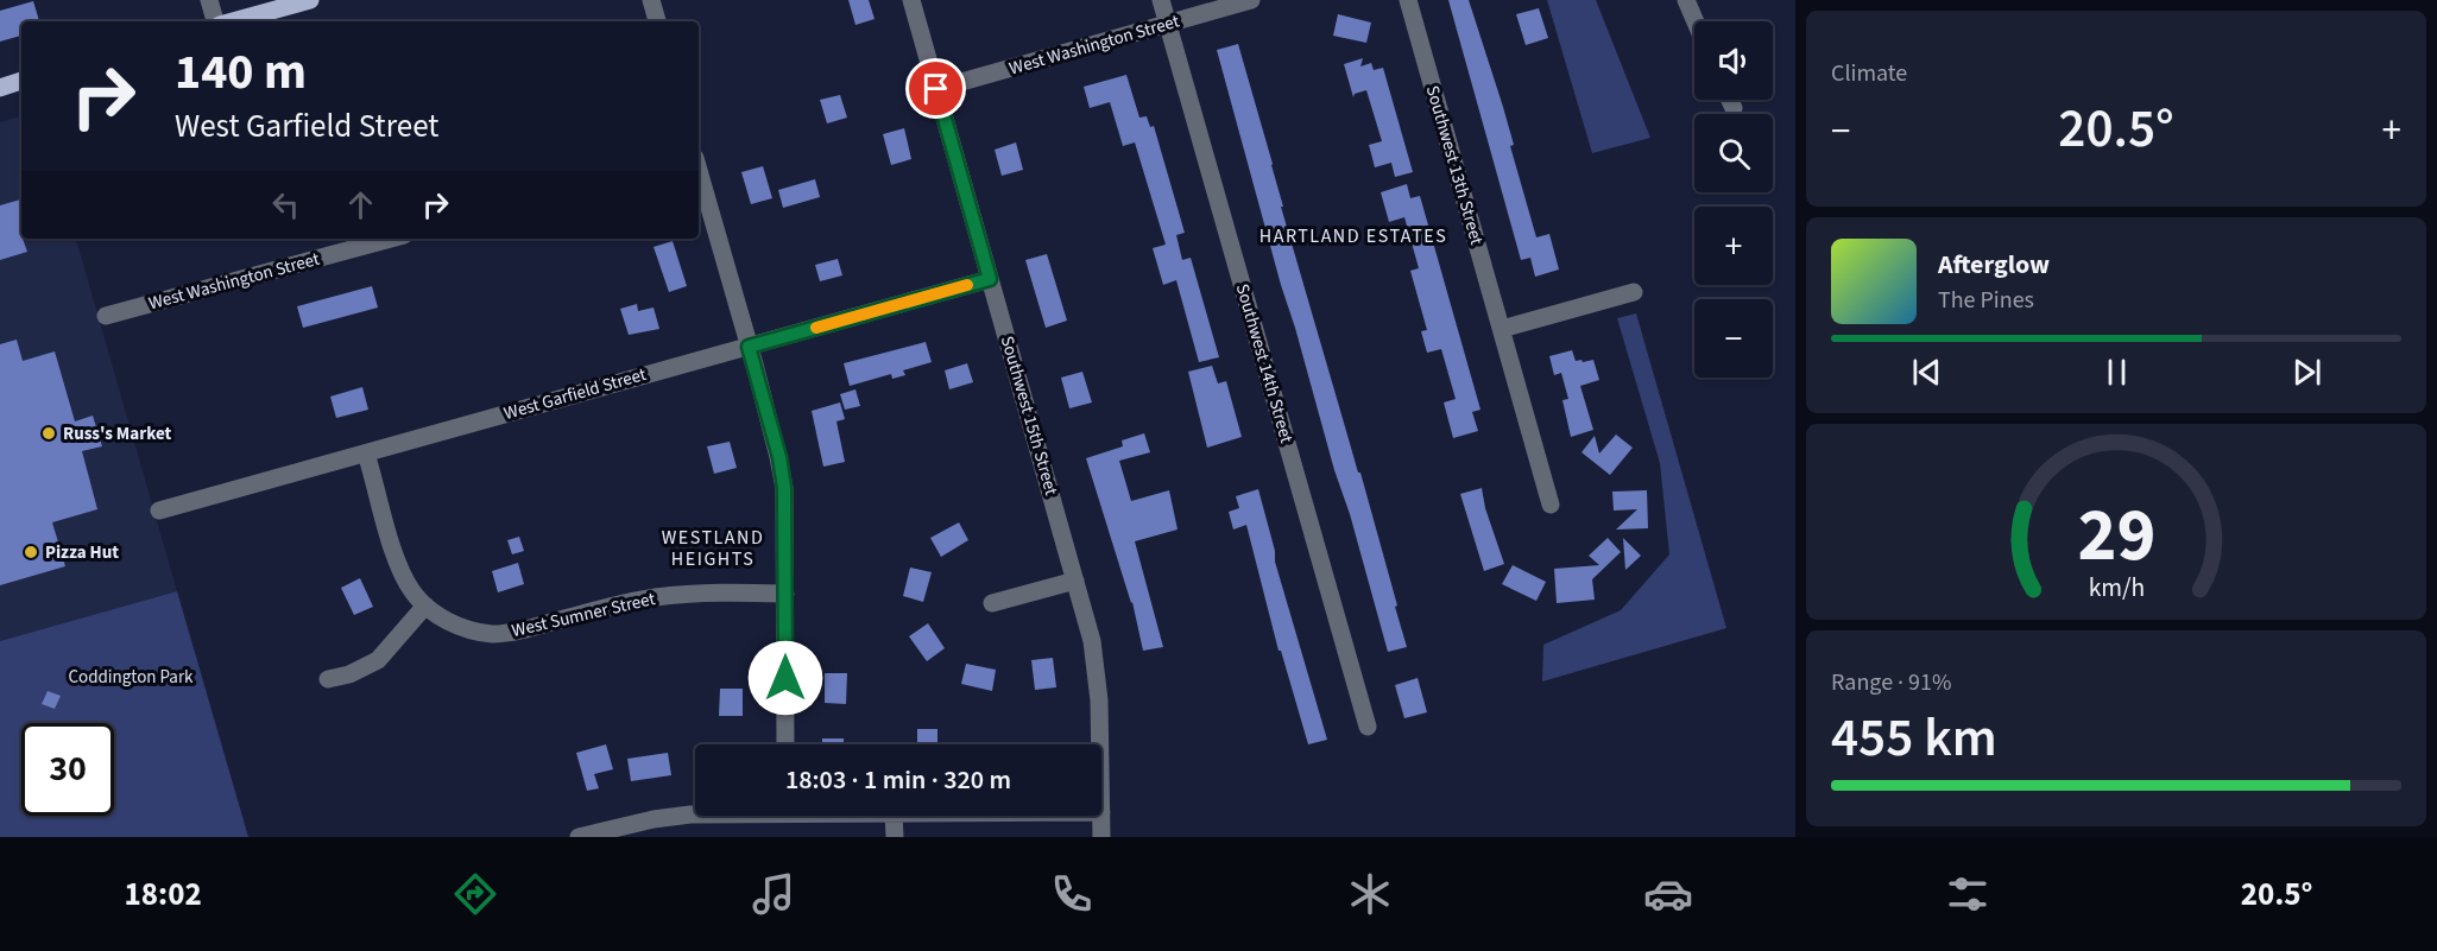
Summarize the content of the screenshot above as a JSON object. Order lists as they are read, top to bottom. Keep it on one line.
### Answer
{"streets":{"street":["West Washington Street","Southwest 13th Street","Southwest 14th Street","West Garfield Street","Southwest 15th Street","West Sumner Street"]},"crossings":[["West Washington Street","Southwest 14th Street"],["West Washington Street","Southwest 15th Street"],["West Garfield Street","Southwest 15th Street"],["West Garfield Street","West Sumner Street"]],"districts":["HARTLAND ESTATES","WESTLAND HEIGHTS"],"parks":["Coddington Park"],"places":["Russ's Market","Pizza Hut"],"page":{"tile":["Climate",["Range · 91%","455 km"]],"map_buttons":["+","−"],"turn":["140 m","West Garfield Street"],"heat":["−","20.5°","+"],"song":["Afterglow","The Pines"],"limit":"30","trip":"18:03 · 1 min · 320 m","tabs":["18:02","20.5°"],"gauge":["29","km/h"]}}
